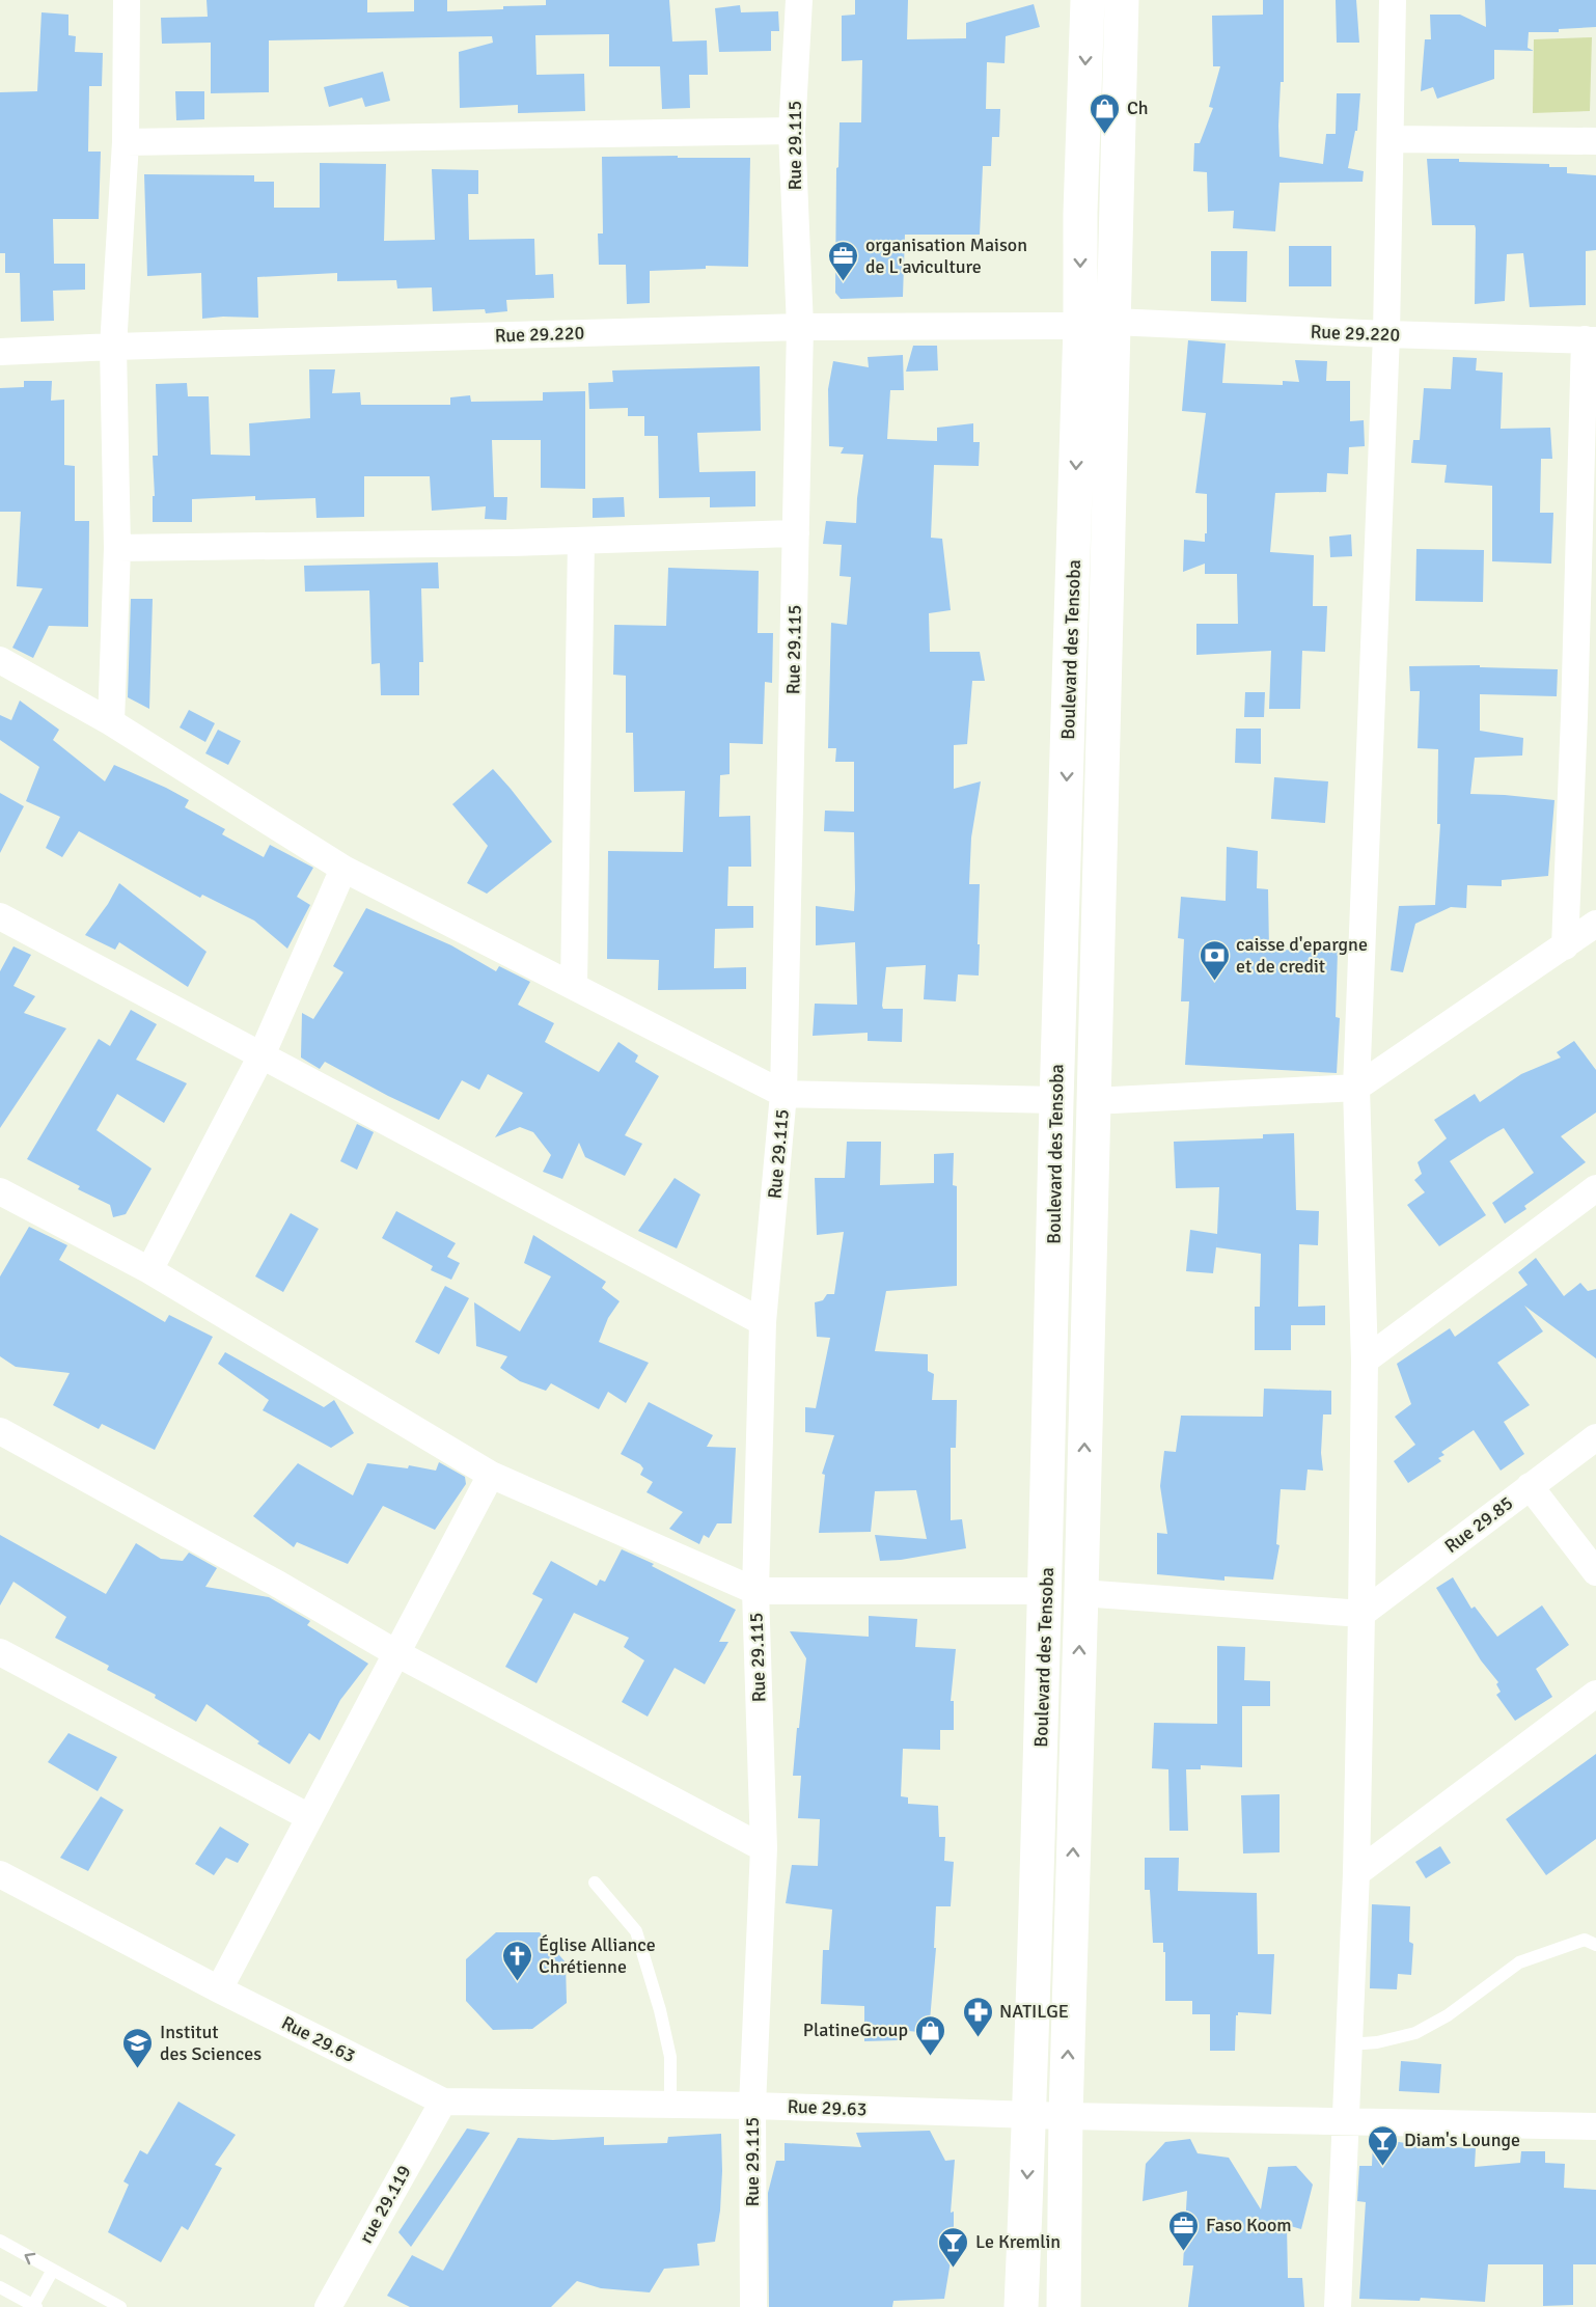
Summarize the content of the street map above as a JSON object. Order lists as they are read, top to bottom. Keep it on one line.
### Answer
{"streets":{"main road":["Boulevard des Tensoba"],"street":["Rue 29.115","Rue 29.220","Rue 29.85","Rue 29.63","rue 29.119"]},"crossings":[["Rue 29.115","Rue 29.220"],["Rue 29.115","Rue 29.63"],["Rue 29.220","Boulevard des Tensoba"],["Boulevard des Tensoba","Rue 29.63"],["Rue 29.63","rue 29.119"]],"places":{"shop":["Ch","PlatineGroup"],"office":["organisation Maison de L'aviculture","Faso Koom"],"bank":["caisse d'epargne et de credit"],"church":["Église Alliance Chrétienne"],"pharmacy":["NATILGE"],"school or university":["Institut des Sciences"],"bar":["Diam's Lounge","Le Kremlin"]}}
